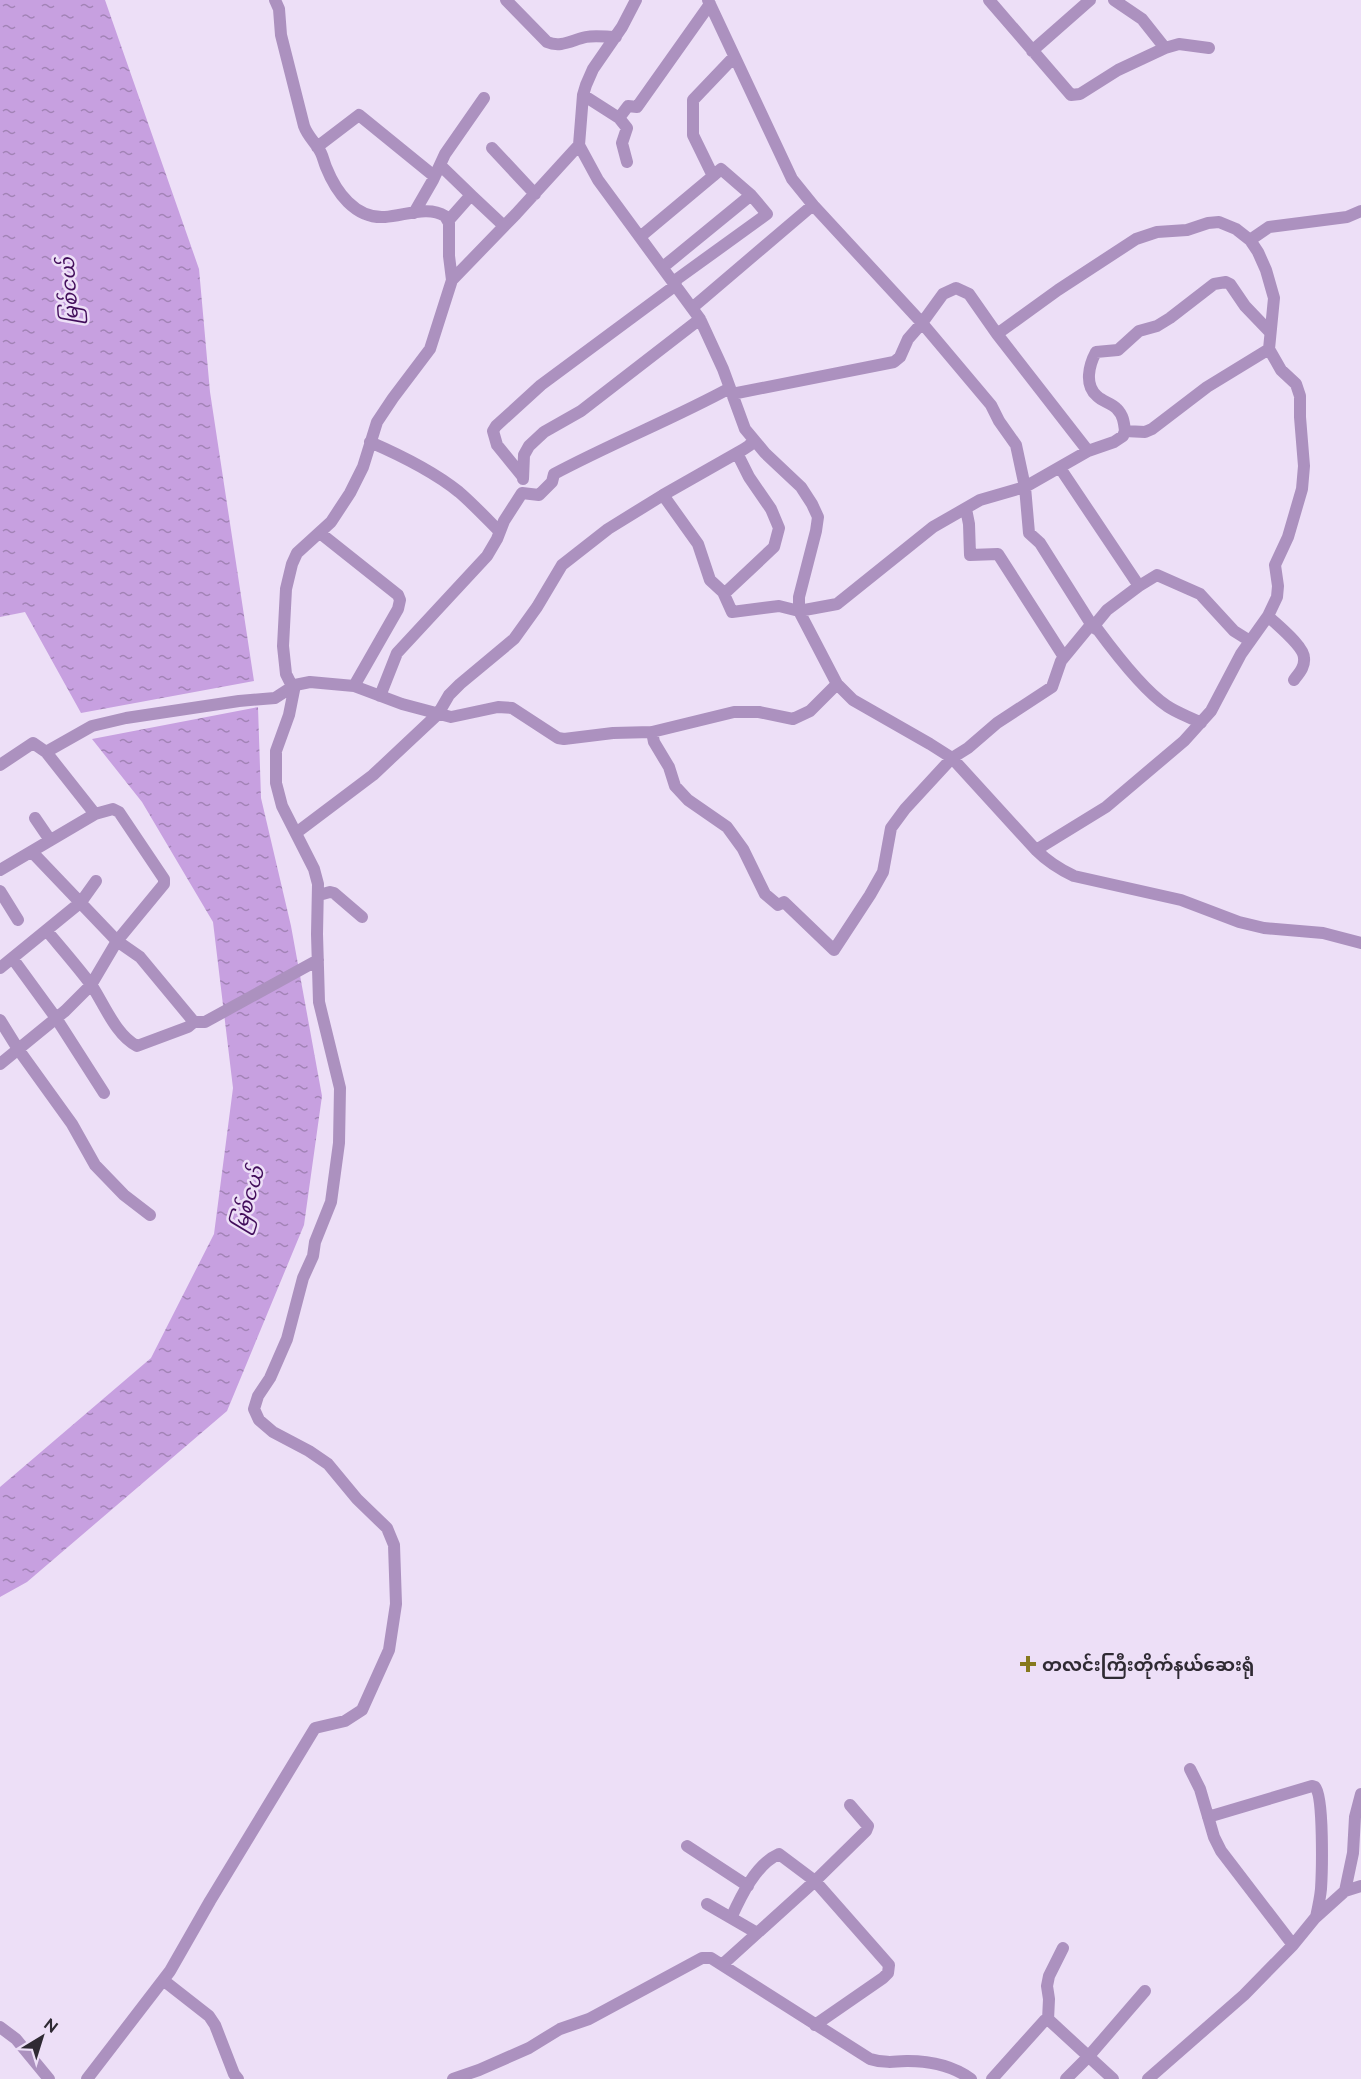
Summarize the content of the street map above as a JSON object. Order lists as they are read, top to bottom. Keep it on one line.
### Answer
{"water":["မြစ်ငယ်"],"places":{"health":["တလင်းကြီးတိုက်နယ်ဆေးရုံ"]},"north":"top right"}
